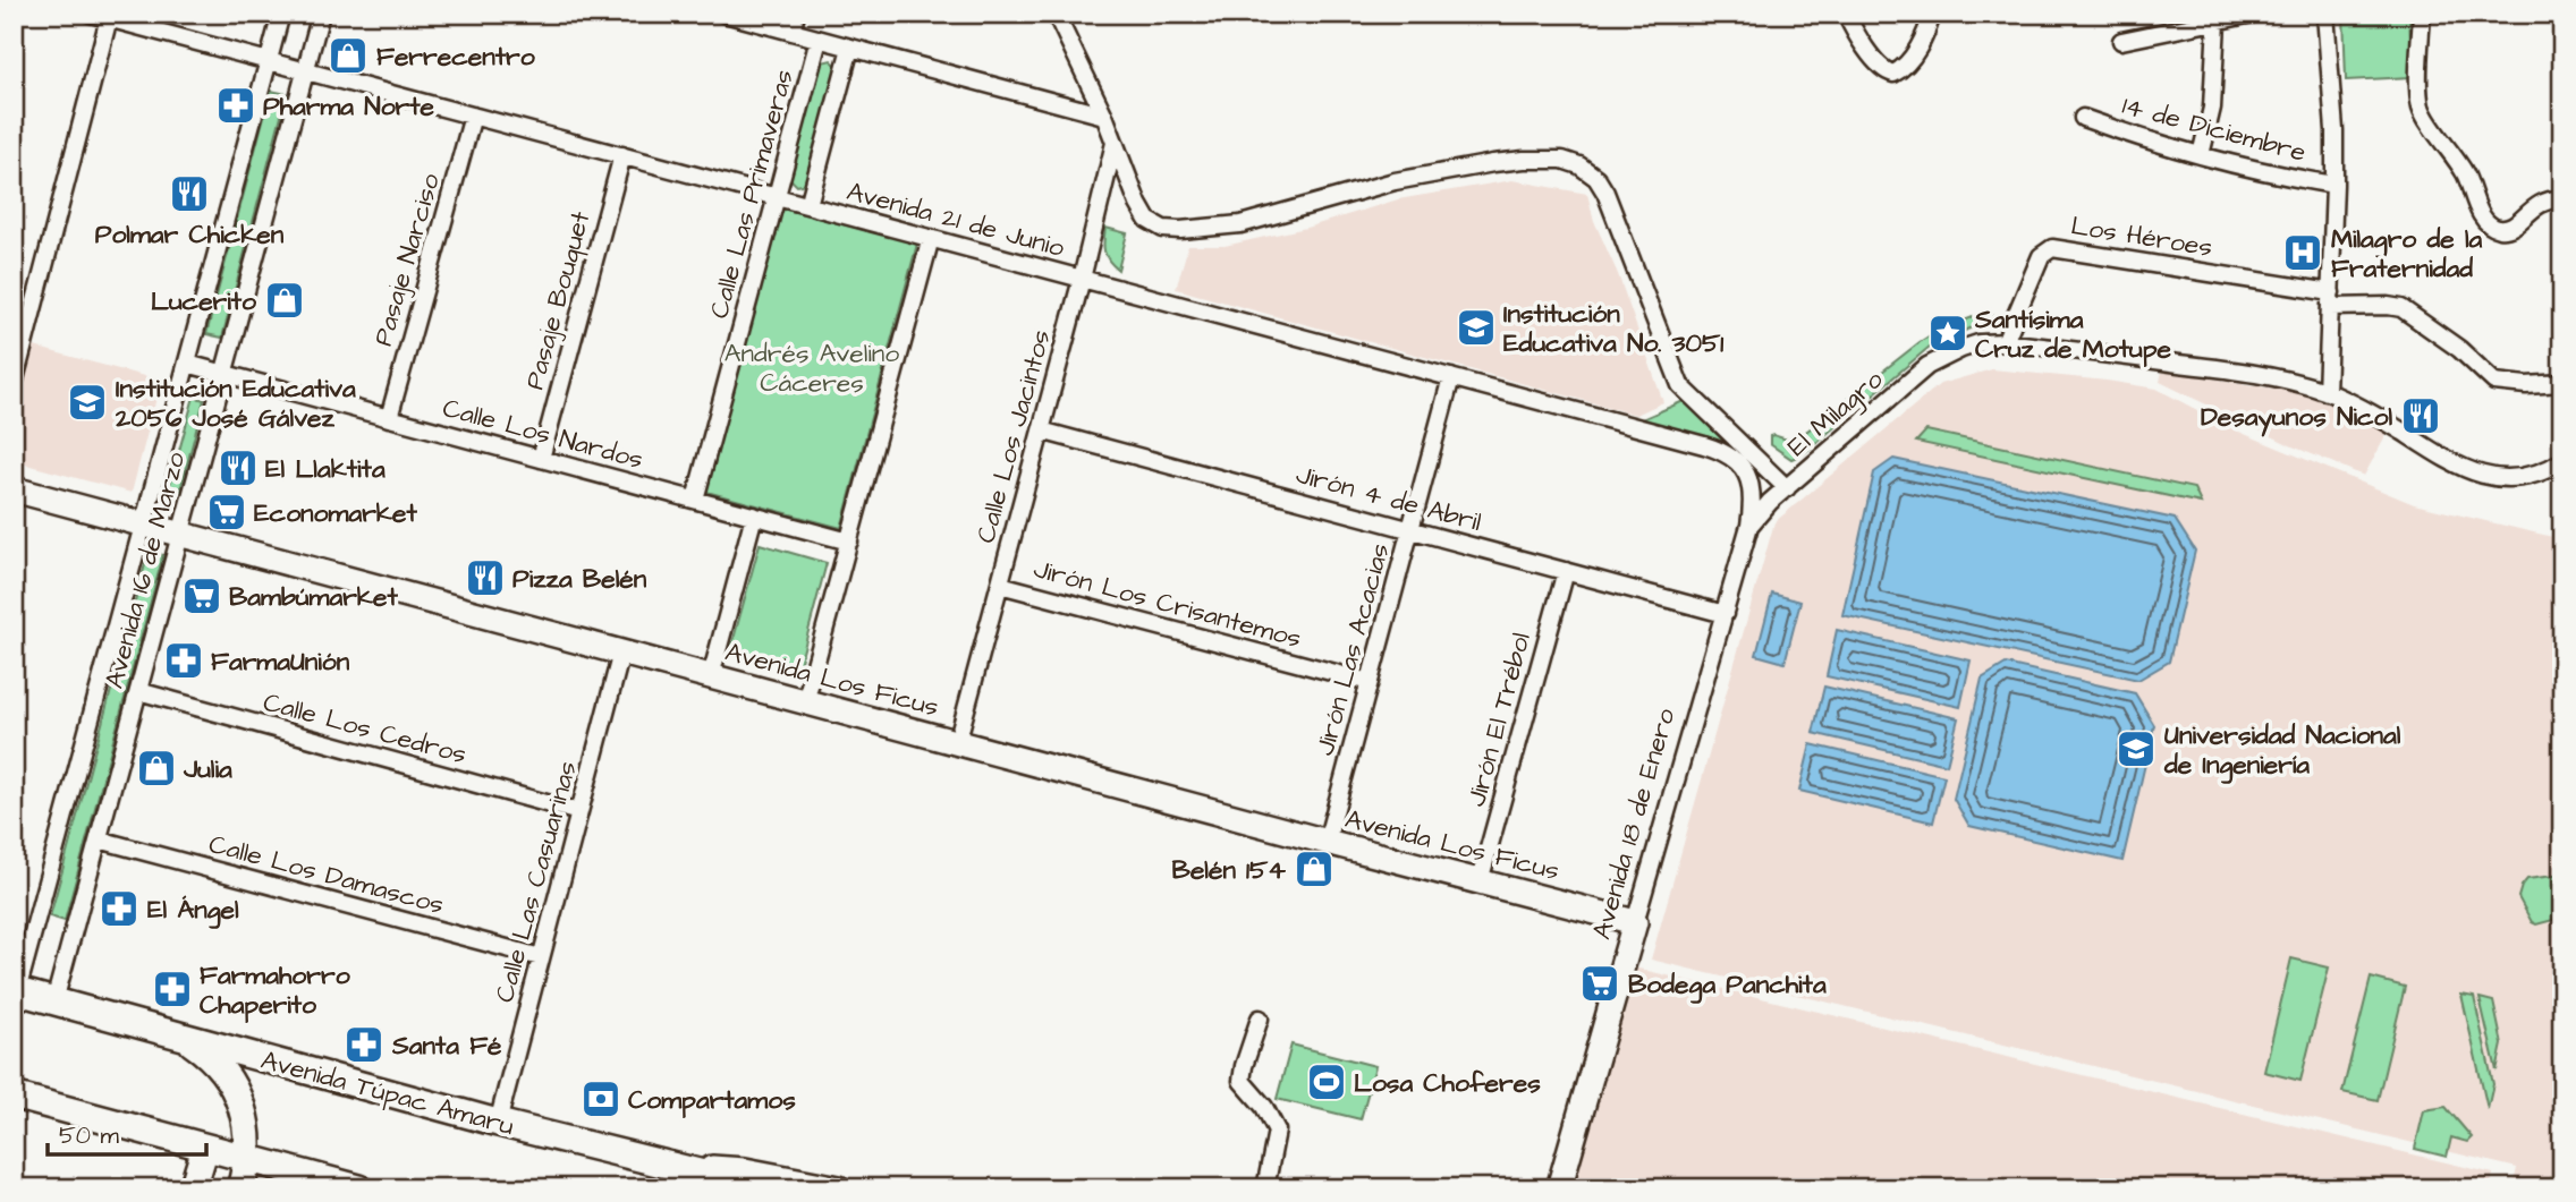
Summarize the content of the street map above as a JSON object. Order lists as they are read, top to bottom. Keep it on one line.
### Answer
{"streets":{"main road":["Avenida Túpac Amaru"],"street":["14 de Diciembre","Calle Las Primaveras","Avenida 21 de Junio","Los Héroes","Pasaje Narciso","Pasaje Bouquet","El Milagro","Calle Los Nardos","Calle Los Jacintos","Jirón 4 de Abril","Avenida 16 de Marzo","Jirón Los Crisantemos","Jirón Las Acacias","Avenida Los Ficus","Jirón El Trébol","Calle Los Cedros","Avenida 18 de Enero","Calle Los Damascos","Calle Las Casuarinas"]},"crossings":[["Calle Las Primaveras","Avenida 21 de Junio"],["Calle Las Primaveras","Calle Los Nardos"],["Avenida 21 de Junio","Pasaje Narciso"],["Avenida 21 de Junio","Pasaje Bouquet"],["Avenida 21 de Junio","Calle Los Jacintos"],["Avenida 21 de Junio","Avenida 16 de Marzo"],["Avenida 21 de Junio","Jirón Las Acacias"],["Avenida 21 de Junio","Avenida 18 de Enero"],["Los Héroes","El Milagro"],["Pasaje Narciso","Calle Los Nardos"],["Pasaje Bouquet","Calle Los Nardos"],["El Milagro","Calle Los Jacintos"],["El Milagro","Avenida 18 de Enero"],["Calle Los Nardos","Avenida 16 de Marzo"],["Calle Los Jacintos","Jirón 4 de Abril"],["Calle Los Jacintos","Jirón Los Crisantemos"],["Calle Los Jacintos","Avenida Los Ficus"],["Jirón 4 de Abril","Jirón Las Acacias"],["Jirón 4 de Abril","Jirón El Trébol"],["Jirón 4 de Abril","Avenida 18 de Enero"],["Avenida 16 de Marzo","Avenida Los Ficus"],["Avenida 16 de Marzo","Calle Los Cedros"],["Avenida 16 de Marzo","Calle Los Damascos"],["Avenida 16 de Marzo","Avenida Túpac Amaru"],["Jirón Los Crisantemos","Jirón Las Acacias"],["Jirón Las Acacias","Avenida Los Ficus"],["Avenida Los Ficus","Jirón El Trébol"],["Avenida Los Ficus","Avenida 18 de Enero"],["Avenida Los Ficus","Calle Las Casuarinas"],["Calle Los Cedros","Calle Las Casuarinas"],["Calle Los Damascos","Calle Las Casuarinas"],["Calle Las Casuarinas","Avenida Túpac Amaru"]],"parks":["Andrés Avelino Cáceres"],"places":{"shop":["Ferrecentro","Lucerito","Julia","Belén 154"],"pharmacy":["Pharma Norte","FarmaUnión","El Ángel","Farmahorro Chaperito","Santa Fé"],"restaurant":["Polmar Chicken","Desayunos Nicol","El Llaktita","Pizza Belén"],"hospital":["Milagro de la Fraternidad"],"school or university":["Institución Educativa No. 3051","Institución Educativa 2056 José Gálvez","Universidad Nacional de Ingeniería"],"place":["Santísima Cruz de Motupe"],"supermarket":["Economarket","Bambúmarket","Bodega Panchita"],"sports":["Losa Choferes"],"bank":["Compartamos"]},"scale_bar":"50 m"}
